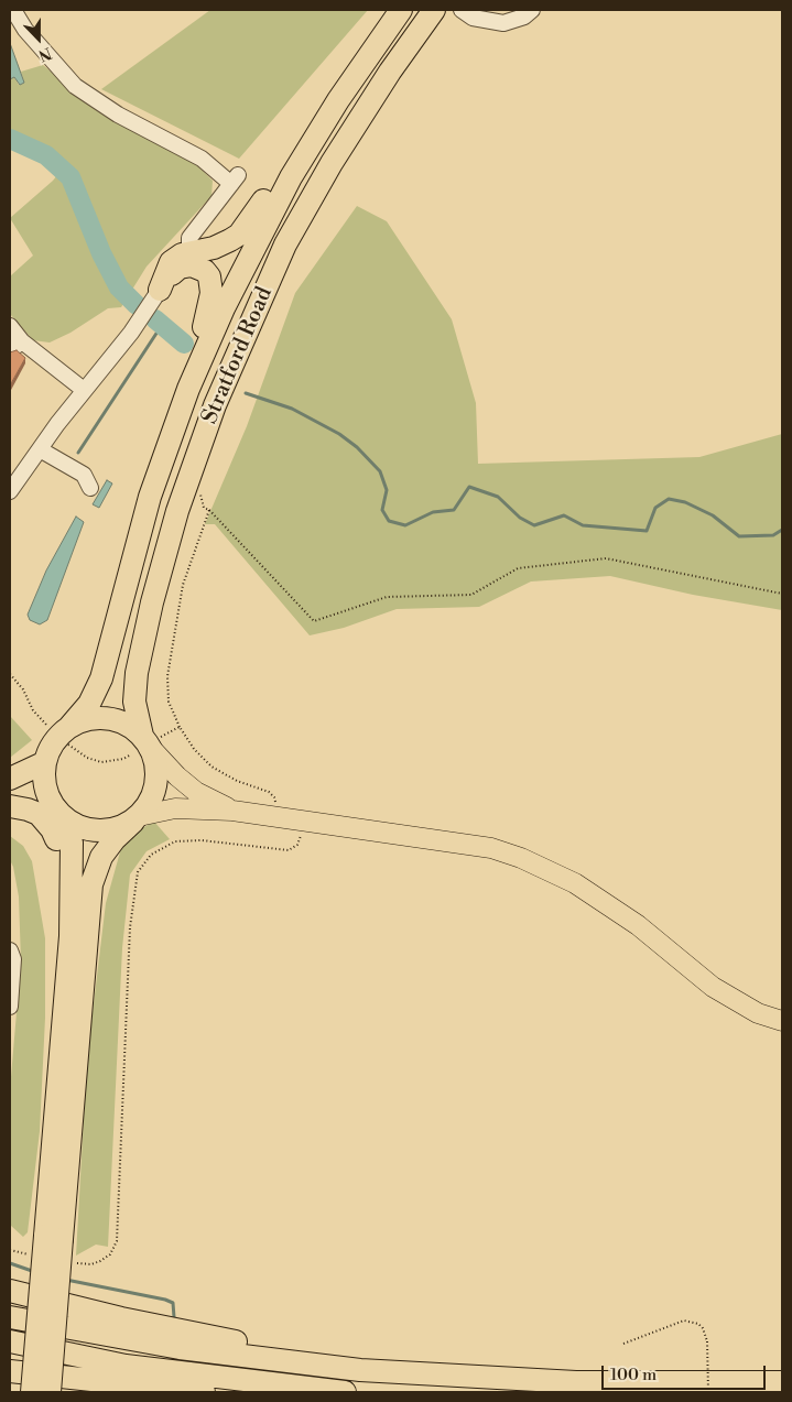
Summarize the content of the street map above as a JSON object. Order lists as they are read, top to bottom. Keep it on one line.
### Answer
{"streets":{"highway":["Stratford Road"]},"scale_bar":"100 m","north":"bottom"}
